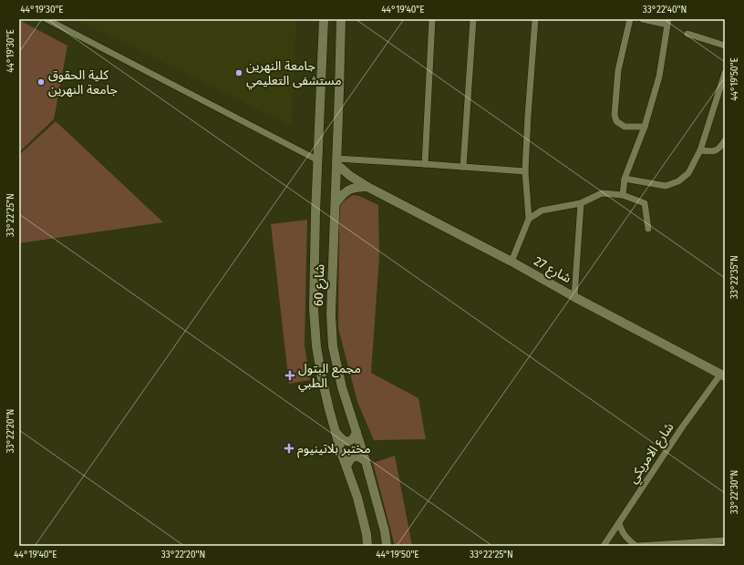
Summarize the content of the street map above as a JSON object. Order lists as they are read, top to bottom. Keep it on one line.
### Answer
{"streets":{"street":["شارع 27","شارع 60","شارع الامريكي"]},"crossings":[["شارع 27","شارع 60"],["شارع 27","شارع الامريكي"]],"places":{"other":["جامعة النهرين مستشفى التعليمي","كلية الحقوق جامعة النهرين"],"health":["مجمع البتول الطبي","مختبر بلاتينيوم"]},"coordinates":["44°19'30\"E","44°19'40\"E","33°22'40\"N","44°19'50\"E","33°22'25\"N","33°22'35\"N","33°22'20\"N","33°22'30\"N"]}
